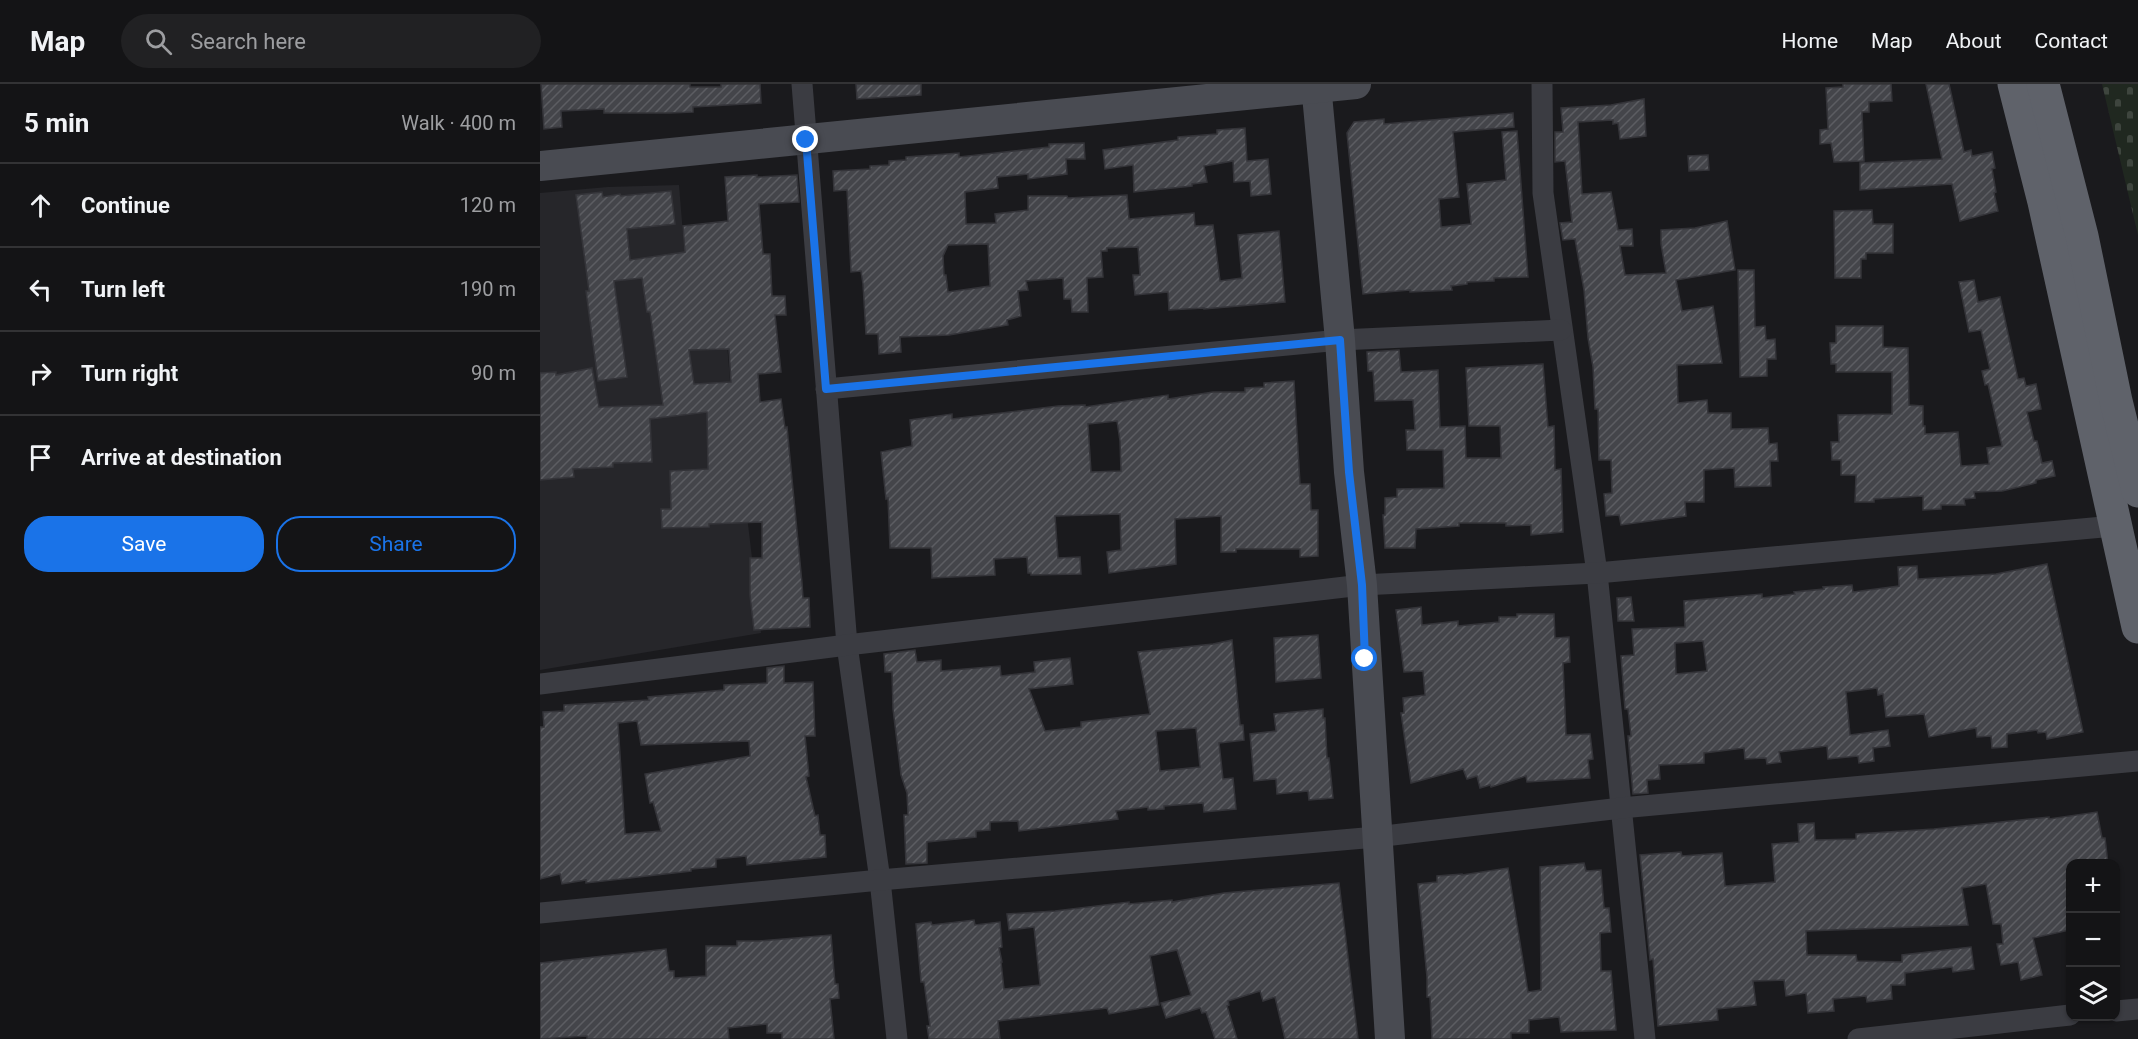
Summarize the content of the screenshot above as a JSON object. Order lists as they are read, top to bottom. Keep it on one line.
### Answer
{"page":{"header":"Map","search":"Search here","nav":["Home","Map","About","Contact"],"heading":["5 min","Walk · 400 m"],"list":[["Continue","120 m"],["Turn left","190 m"],["Turn right","90 m"],"Arrive at destination"],"buttons":["Save","Share"],"map_buttons":["+","−"]}}
